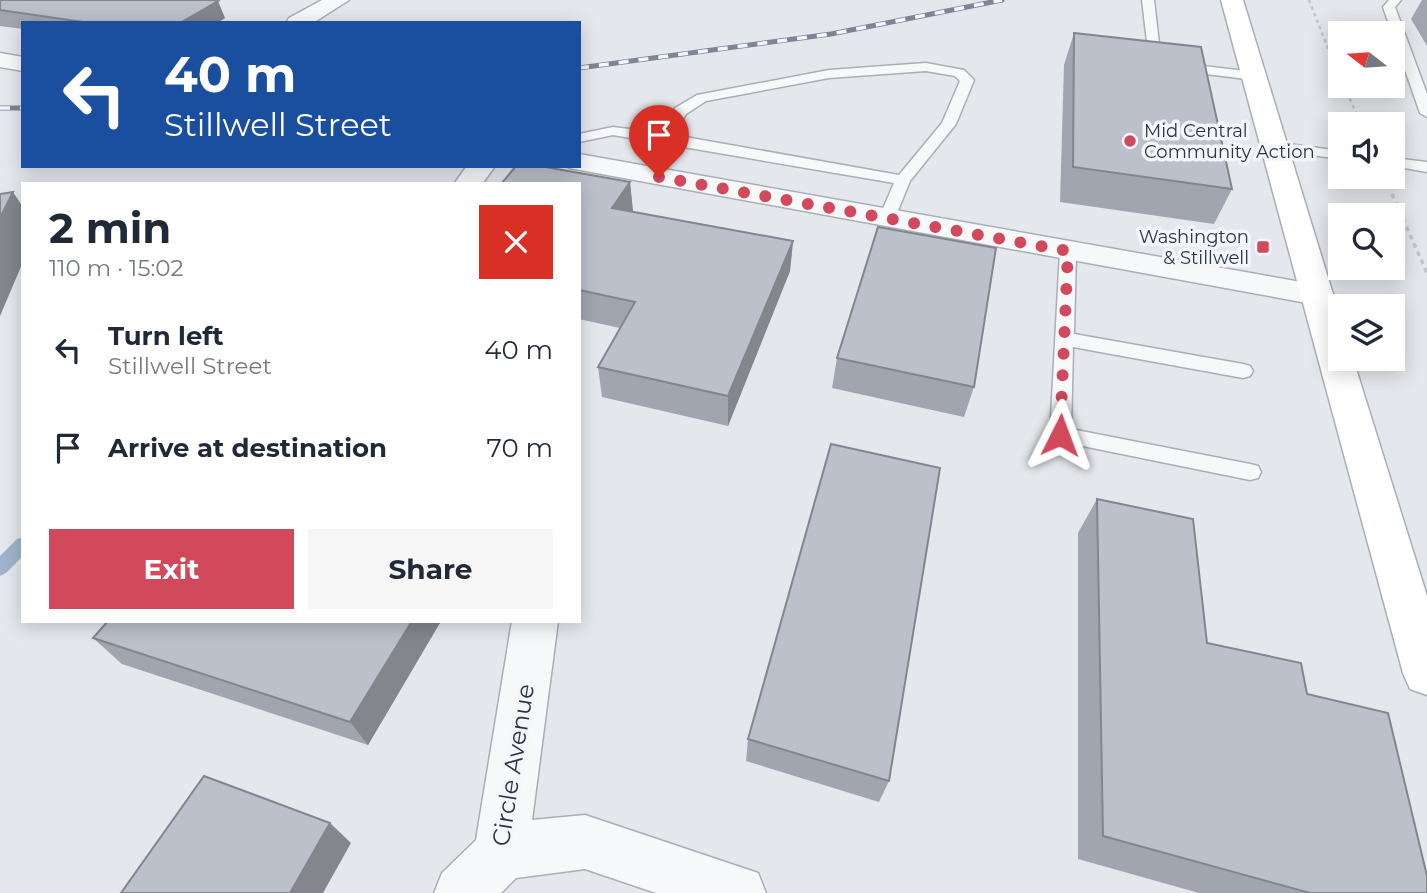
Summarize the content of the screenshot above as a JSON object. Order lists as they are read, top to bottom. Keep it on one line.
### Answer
{"streets":{"street":["Circle Avenue"]},"places":{"other":["Mid Central Community Action"],"transit":["Washington & Stillwell"]},"north":"left","page":{"turn":["40 m","Stillwell Street"],"heading":["2 min","110 m · 15:02"],"list":[{"name":"Turn left","note":"Stillwell Street","value":"40 m"},{"name":"Arrive at destination","value":"70 m"}],"buttons":["Exit","Share"]}}
